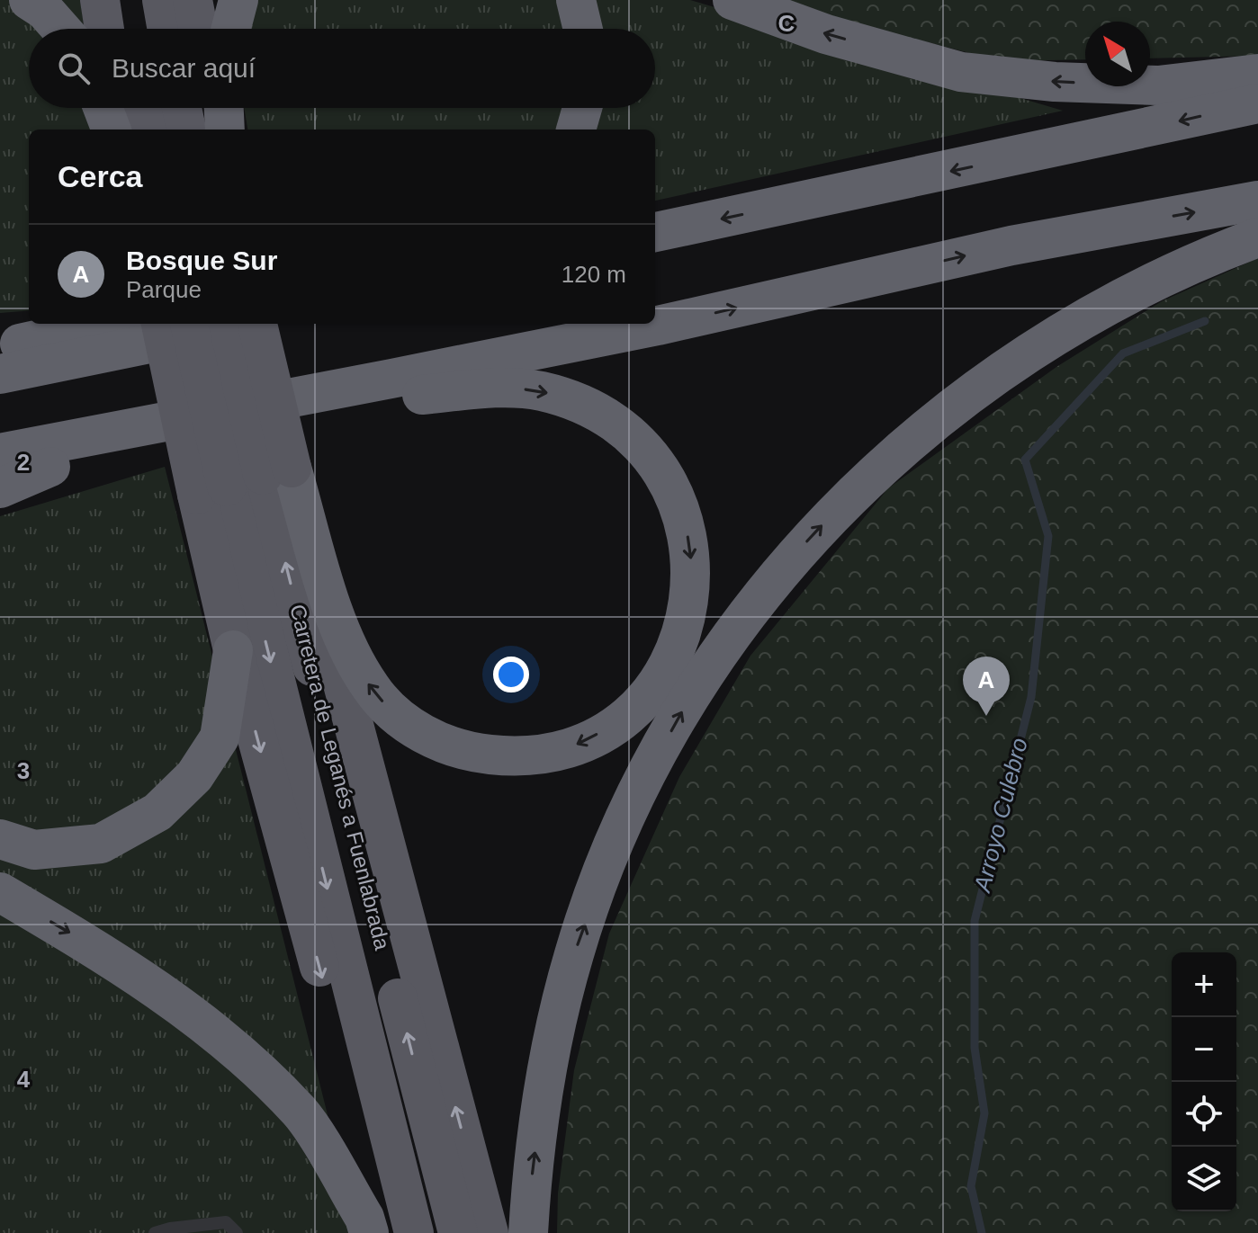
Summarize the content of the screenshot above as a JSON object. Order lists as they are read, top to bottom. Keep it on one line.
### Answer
{"streets":{"highway":["Carretera de Leganés a Fuenlabrada"]},"water":["Arroyo Culebro"],"north":"top left","page":{"search":"Buscar aquí","heading":"Cerca","list":[{"mark":"A","name":"Bosque Sur","note":"Parque","value":"120 m"}],"pins":"A","map_buttons":["+","−"]},"grid":{"columns":["C"],"rows":["2","3","4"]}}
